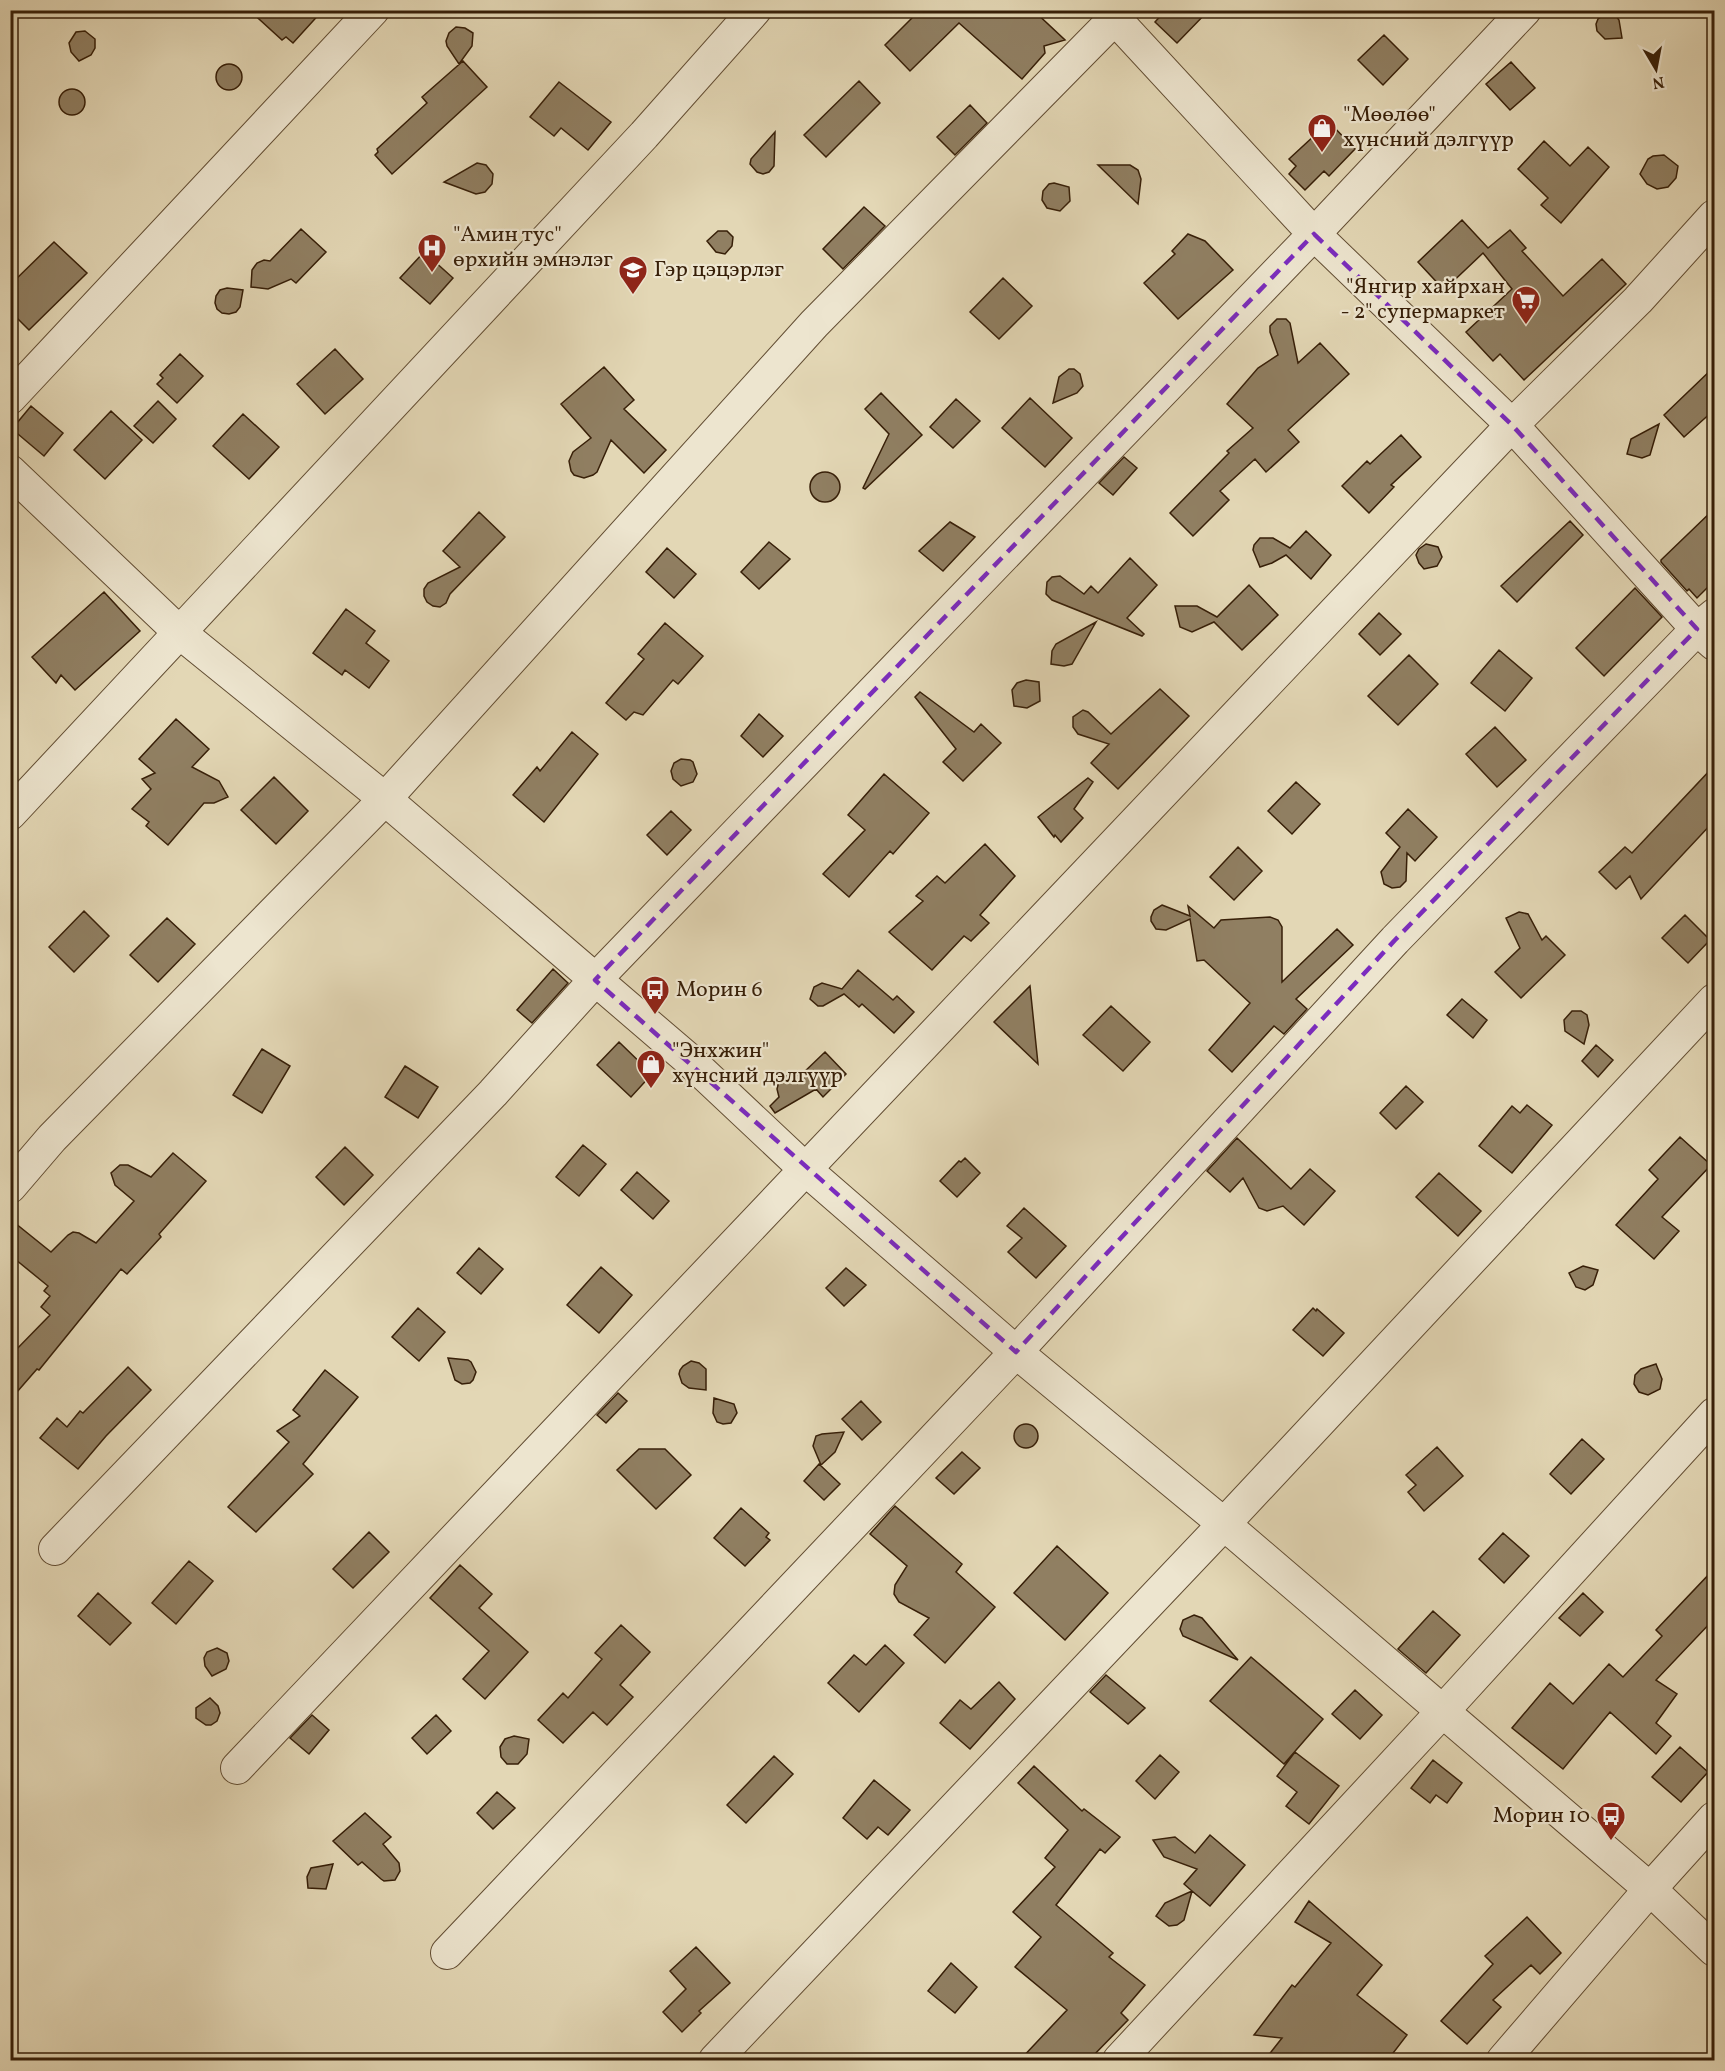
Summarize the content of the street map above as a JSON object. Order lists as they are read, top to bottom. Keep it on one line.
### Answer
{"places":{"shop":["\"Мөөлөө\" хүнсний дэлгүүр","\"Энхжин\" хүнсний дэлгүүр"],"hospital":["\"Амин тус\" өрхийн эмнэлэг"],"school or university":["Гэр цэцэрлэг"],"supermarket":["\"Янгир хайрхан - 2\" супермаркет"],"bus stop":["Морин 6","Морин 10"]},"north":"bottom"}
